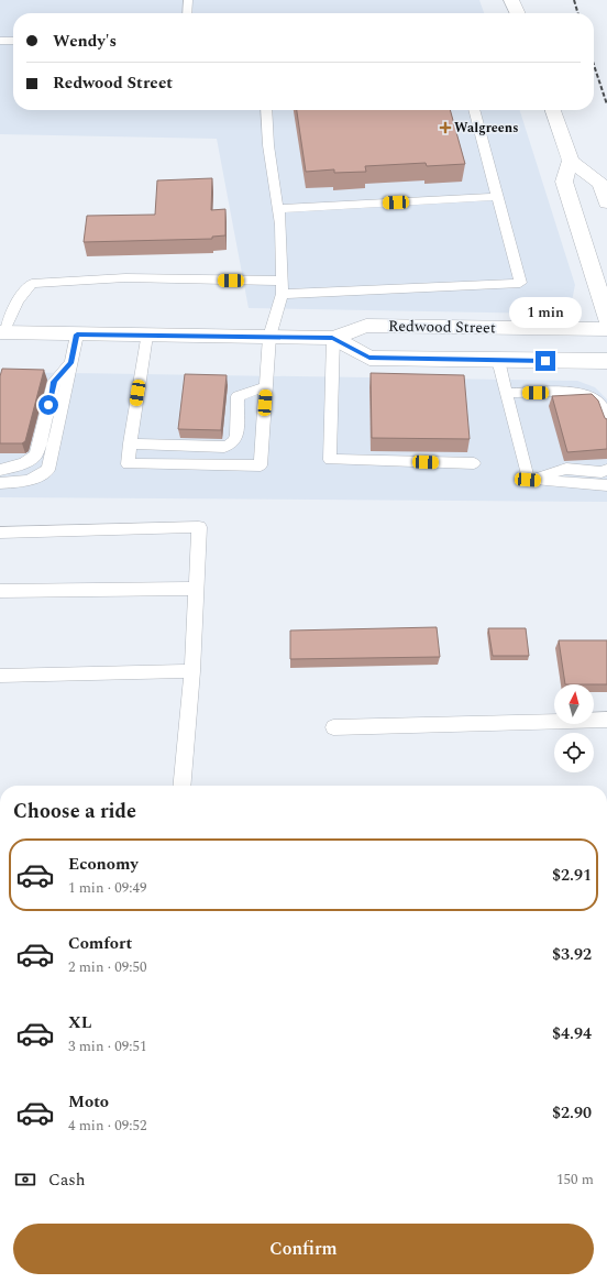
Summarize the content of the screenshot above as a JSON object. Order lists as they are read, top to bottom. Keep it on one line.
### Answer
{"streets":{"main road":["Redwood Street"]},"places":{"health":["Walgreens"]},"north":"top","page":{"banner":["Wendy's","Redwood Street"],"bubble":"1 min","heading":"Choose a ride","list":[{"name":"Economy","note":"1 min · 09:49","value":"$2.91"},{"name":"Comfort","note":"2 min · 09:50","value":"$3.92"},{"name":"XL","note":"3 min · 09:51","value":"$4.94"},{"name":"Moto","note":"4 min · 09:52","value":"$2.90"}],"pay":["Cash","150 m"],"buttons":"Confirm"}}
